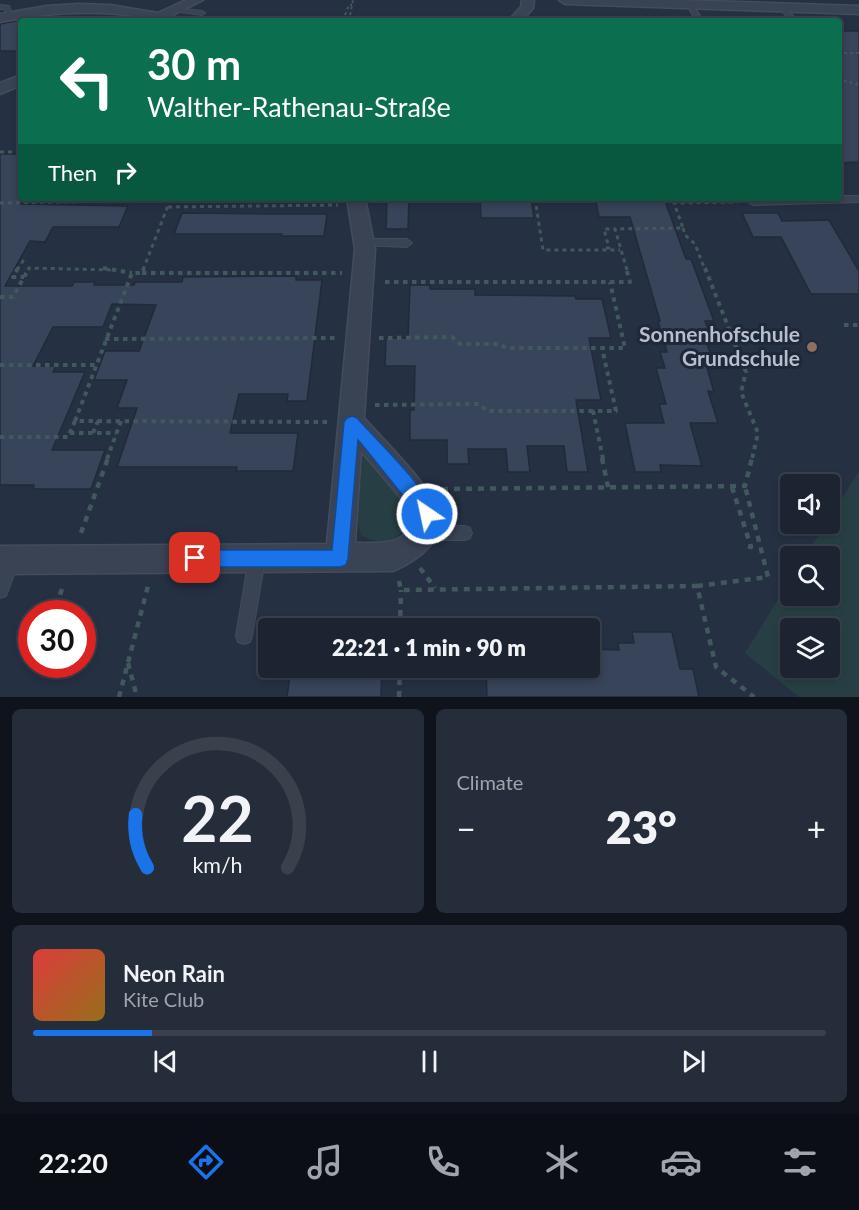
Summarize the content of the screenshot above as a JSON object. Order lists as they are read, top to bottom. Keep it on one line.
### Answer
{"places":["Sonnenhofschule Grundschule"],"page":{"turn":["30 m","Walther-Rathenau-Straße"],"then":"Then","limit":"30","trip":"22:21 · 1 min · 90 m","tile":"Climate","heat":["−","23°","+"],"song":["Neon Rain","Kite Club"],"tabs":"22:20","gauge":["22","km/h"]}}
